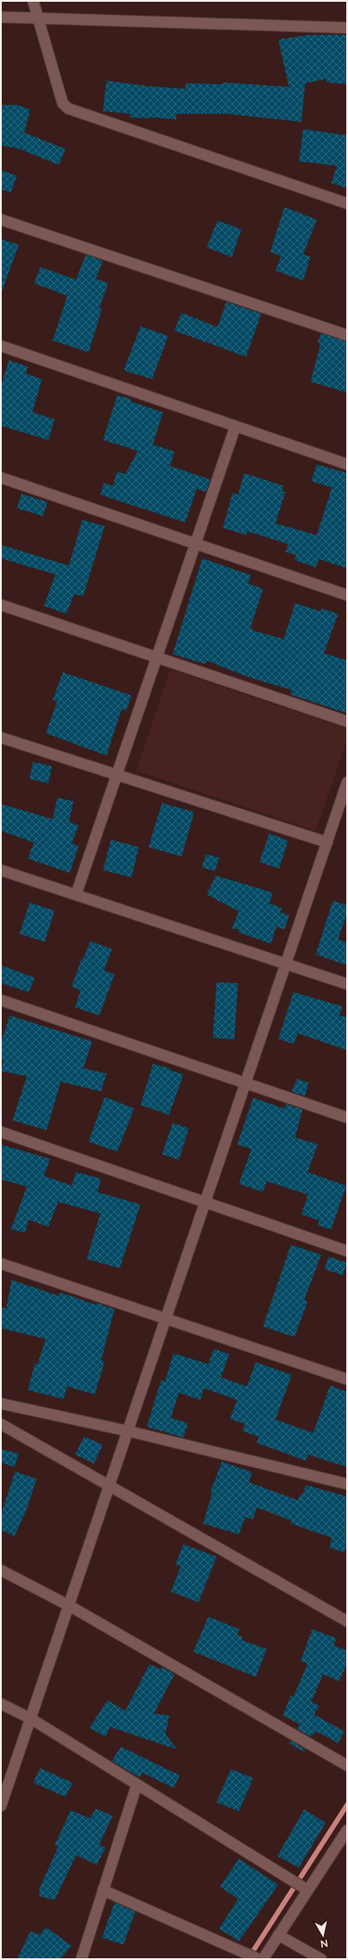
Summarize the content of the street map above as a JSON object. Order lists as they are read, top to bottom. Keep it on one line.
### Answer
{"north":"bottom"}
